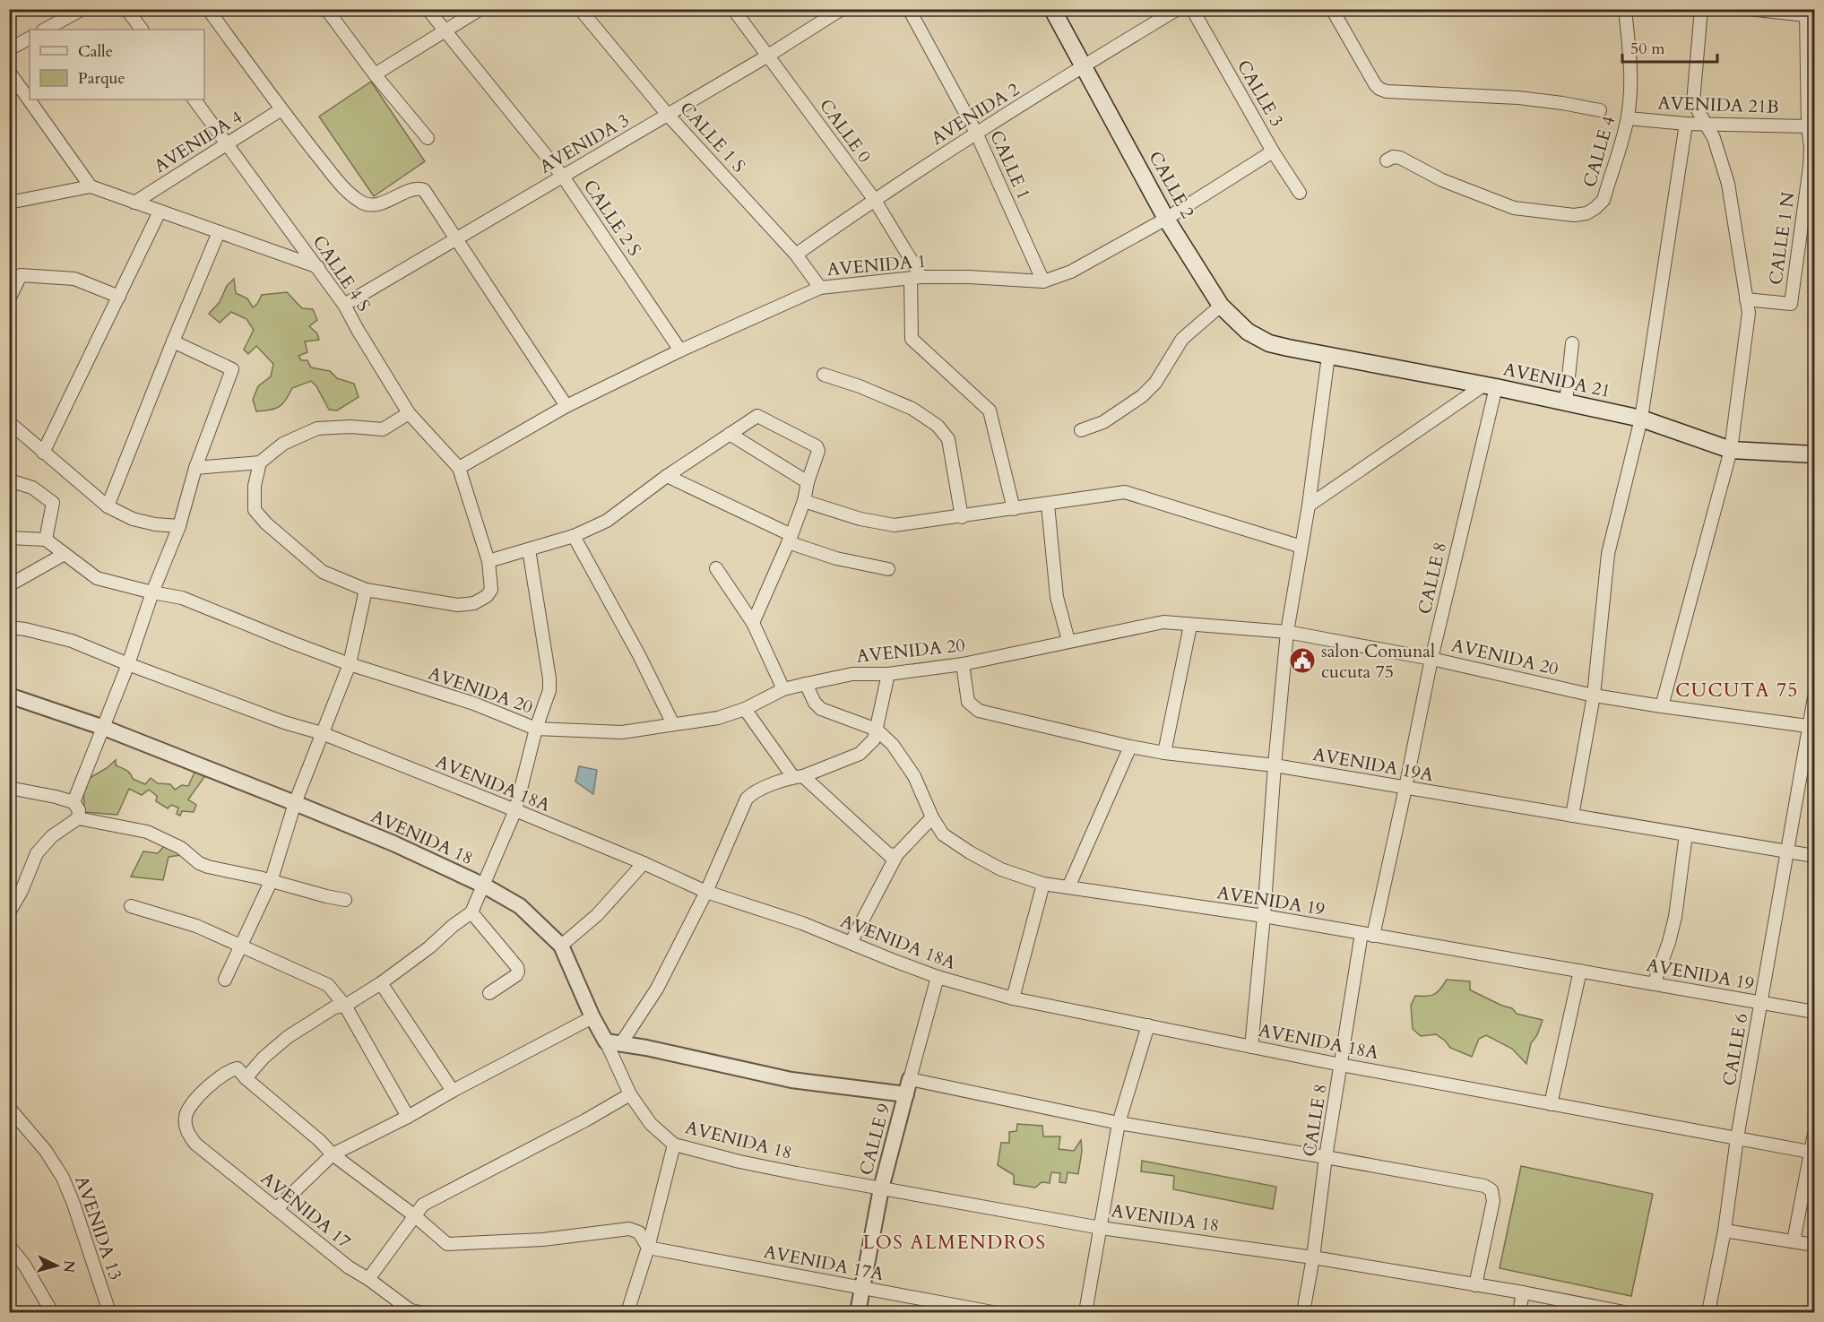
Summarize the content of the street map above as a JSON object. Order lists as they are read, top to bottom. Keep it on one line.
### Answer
{"streets":{"main road":["CALLE 2","AVENIDA 21"],"street":["CALLE 3","AVENIDA 21B","AVENIDA 2","CALLE 0","CALLE 1 S","AVENIDA 4","AVENIDA 3","CALLE 4","CALLE 1","CALLE 2 S","CALLE 1 N","AVENIDA 1","CALLE 4 S","CALLE 8","AVENIDA 20","AVENIDA 19A","AVENIDA 18A","AVENIDA 18","AVENIDA 19","CALLE 6","CALLE 9","AVENIDA 17","AVENIDA 13","AVENIDA 17A"]},"crossings":[["CALLE 3","AVENIDA 1"],["AVENIDA 21B","CALLE 4"],["AVENIDA 21B","CALLE 1 N"],["AVENIDA 2","CALLE 0"],["AVENIDA 2","CALLE 1 S"],["AVENIDA 2","CALLE 1"],["AVENIDA 2","CALLE 2"],["CALLE 0","AVENIDA 3"],["CALLE 0","AVENIDA 1"],["CALLE 1 S","AVENIDA 3"],["CALLE 1 S","AVENIDA 1"],["AVENIDA 4","CALLE 4 S"],["AVENIDA 3","CALLE 2 S"],["AVENIDA 3","CALLE 4 S"],["CALLE 1","AVENIDA 1"],["CALLE 2","AVENIDA 1"],["CALLE 2","AVENIDA 21"],["CALLE 2 S","AVENIDA 1"],["AVENIDA 1","CALLE 4 S"],["AVENIDA 21","CALLE 8"],["CALLE 8","AVENIDA 20"],["CALLE 8","AVENIDA 19A"],["CALLE 8","AVENIDA 18A"],["CALLE 8","AVENIDA 18"],["CALLE 8","AVENIDA 19"],["AVENIDA 20","AVENIDA 19A"],["AVENIDA 20","AVENIDA 19"],["AVENIDA 20","CALLE 6"],["AVENIDA 19A","CALLE 6"],["AVENIDA 18A","CALLE 6"],["AVENIDA 18A","CALLE 9"],["AVENIDA 18","CALLE 9"],["AVENIDA 19","CALLE 6"],["CALLE 9","AVENIDA 17A"]],"districts":["CUCUTA 75","LOS ALMENDROS"],"places":{"public building":["salon Comunal cucuta 75"]},"legend":["Calle","Parque"],"scale_bar":"50 m","north":"right"}
